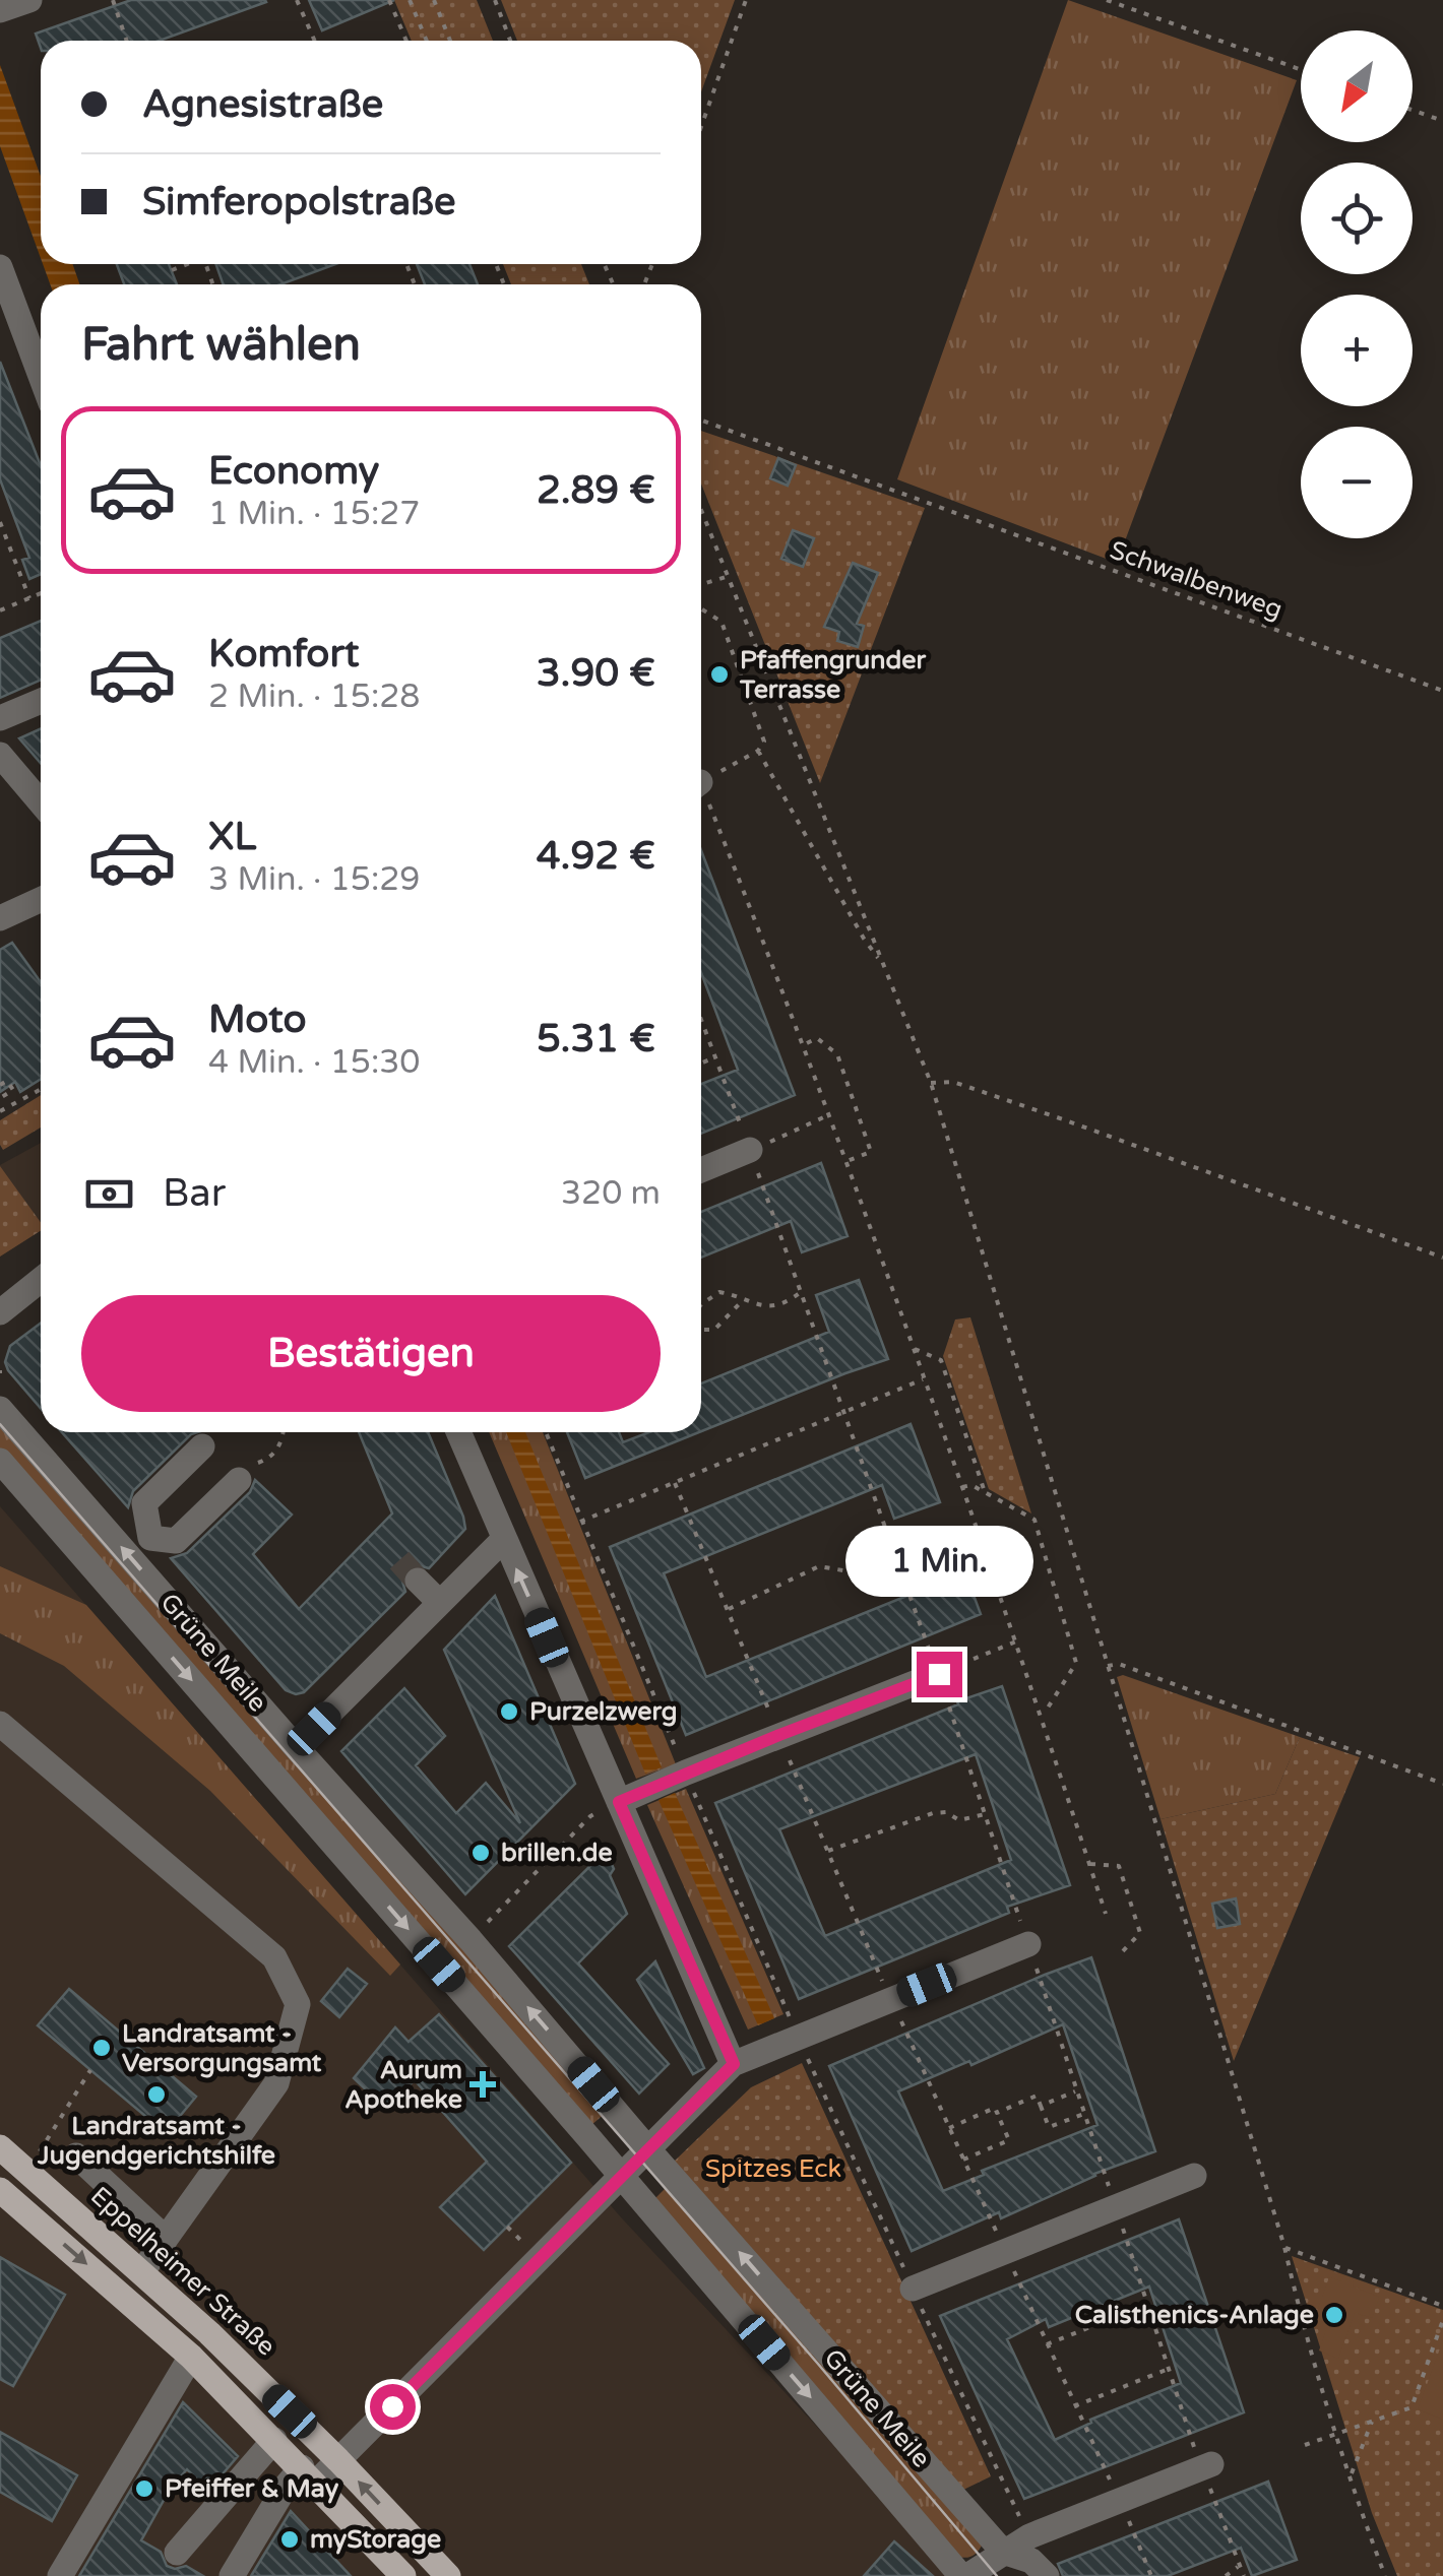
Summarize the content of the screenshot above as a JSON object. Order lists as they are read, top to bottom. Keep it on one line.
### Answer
{"streets":{"main road":["Eppelheimer Straße"],"street":["Grüne Meile"],"path":["Schwalbenweg"]},"parks":["Spitzes Eck"],"places":{"other":["Pfaffengrunder Terrasse","Purzelzwerg","brillen.de","Landratsamt - Versorgungsamt","Landratsamt - Jugendgerichtshilfe","Calisthenics-Anlage","Pfeiffer & May","myStorage"],"health":["Aurum Apotheke"]},"north":"bottom left","page":{"map_buttons":["+","−"],"banner":["Agnesistraße","Simferopolstraße"],"heading":"Fahrt wählen","list":[{"name":"Economy","note":"1 Min. · 15:27","value":"2.89 €"},{"name":"Komfort","note":"2 Min. · 15:28","value":"3.90 €"},{"name":"XL","note":"3 Min. · 15:29","value":"4.92 €"},{"name":"Moto","note":"4 Min. · 15:30","value":"5.31 €"}],"pay":["Bar","320 m"],"buttons":"Bestätigen","bubble":"1 Min."}}
